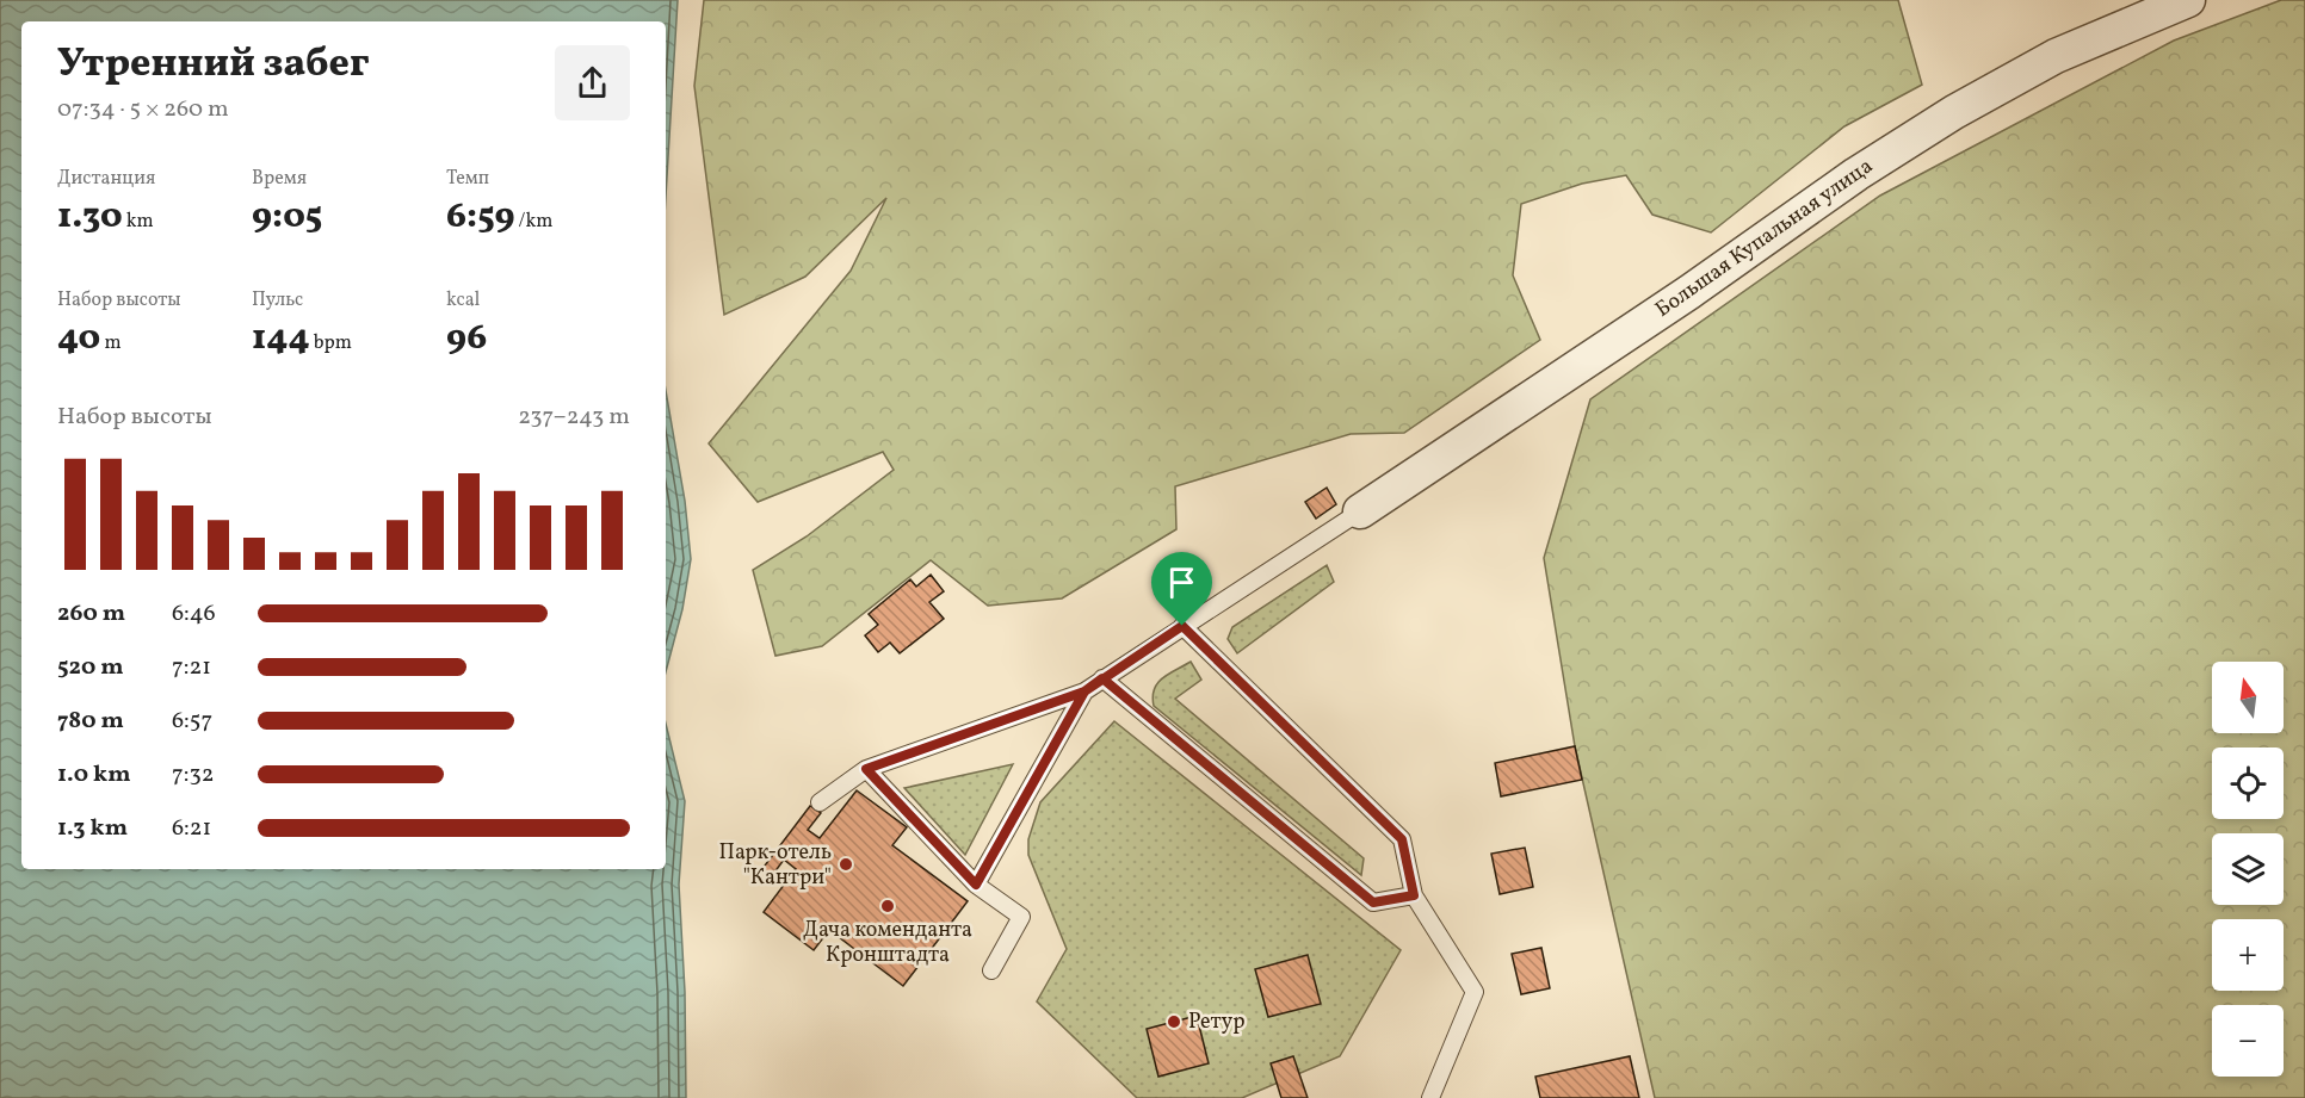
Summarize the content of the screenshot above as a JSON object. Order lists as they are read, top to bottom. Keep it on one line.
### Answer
{"streets":{"street":["Большая Купальная улица"]},"places":["Парк-отель \"Кантри\"","Дача коменданта Кронштадта","Ретур"],"north":"top","page":{"heading":["Утренний забег","07:34 · 5 × 260 m"],"stats":[["Дистанция","1.30 km"],["Время","9:05"],["Темп","6:59 /km"],["Набор высоты","40 m"],["Пульс","144 bpm"],["kcal","96"]],"chart":["Набор высоты","237–243 m"],"list":[{"name":"260 m","note":"6:46"},{"name":"520 m","note":"7:21"},{"name":"780 m","note":"6:57"},{"name":"1.0 km","note":"7:32"},{"name":"1.3 km","note":"6:21"}],"map_buttons":["+","−"]}}
